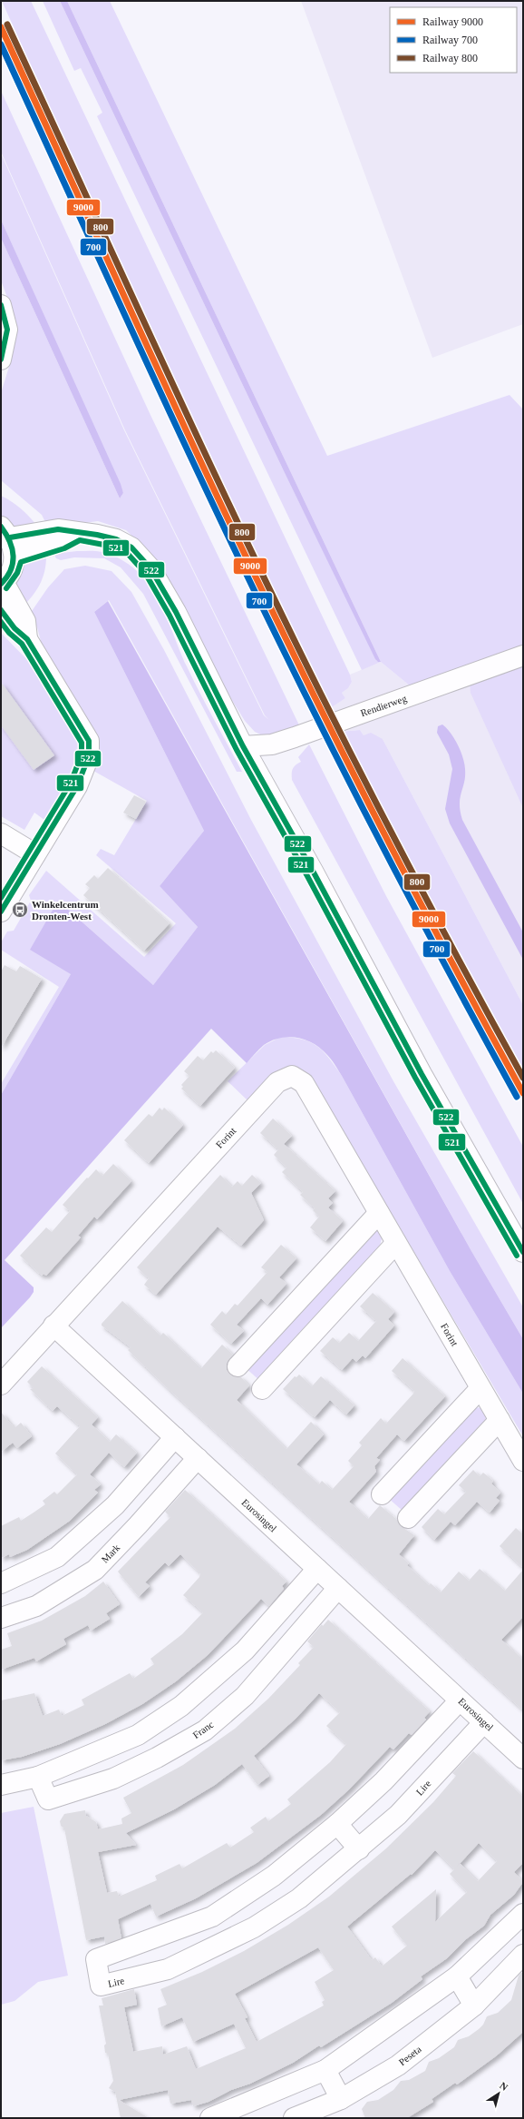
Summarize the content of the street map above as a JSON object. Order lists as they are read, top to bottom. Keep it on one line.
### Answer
{"streets":{"street":["Rendierweg","Forint","Eurosingel","Mark","Franc","Lire","Peseta"]},"crossings":[["Forint","Eurosingel"],["Eurosingel","Mark"],["Eurosingel","Franc"],["Eurosingel","Lire"]],"places":{"bus stop":["Winkelcentrum Dronten-West"]},"lines":["rail line 800","rail line 9000","rail line 700","transit line 522","transit line 521"],"legend":["Railway 9000","Railway 700","Railway 800"],"north":"top right"}
